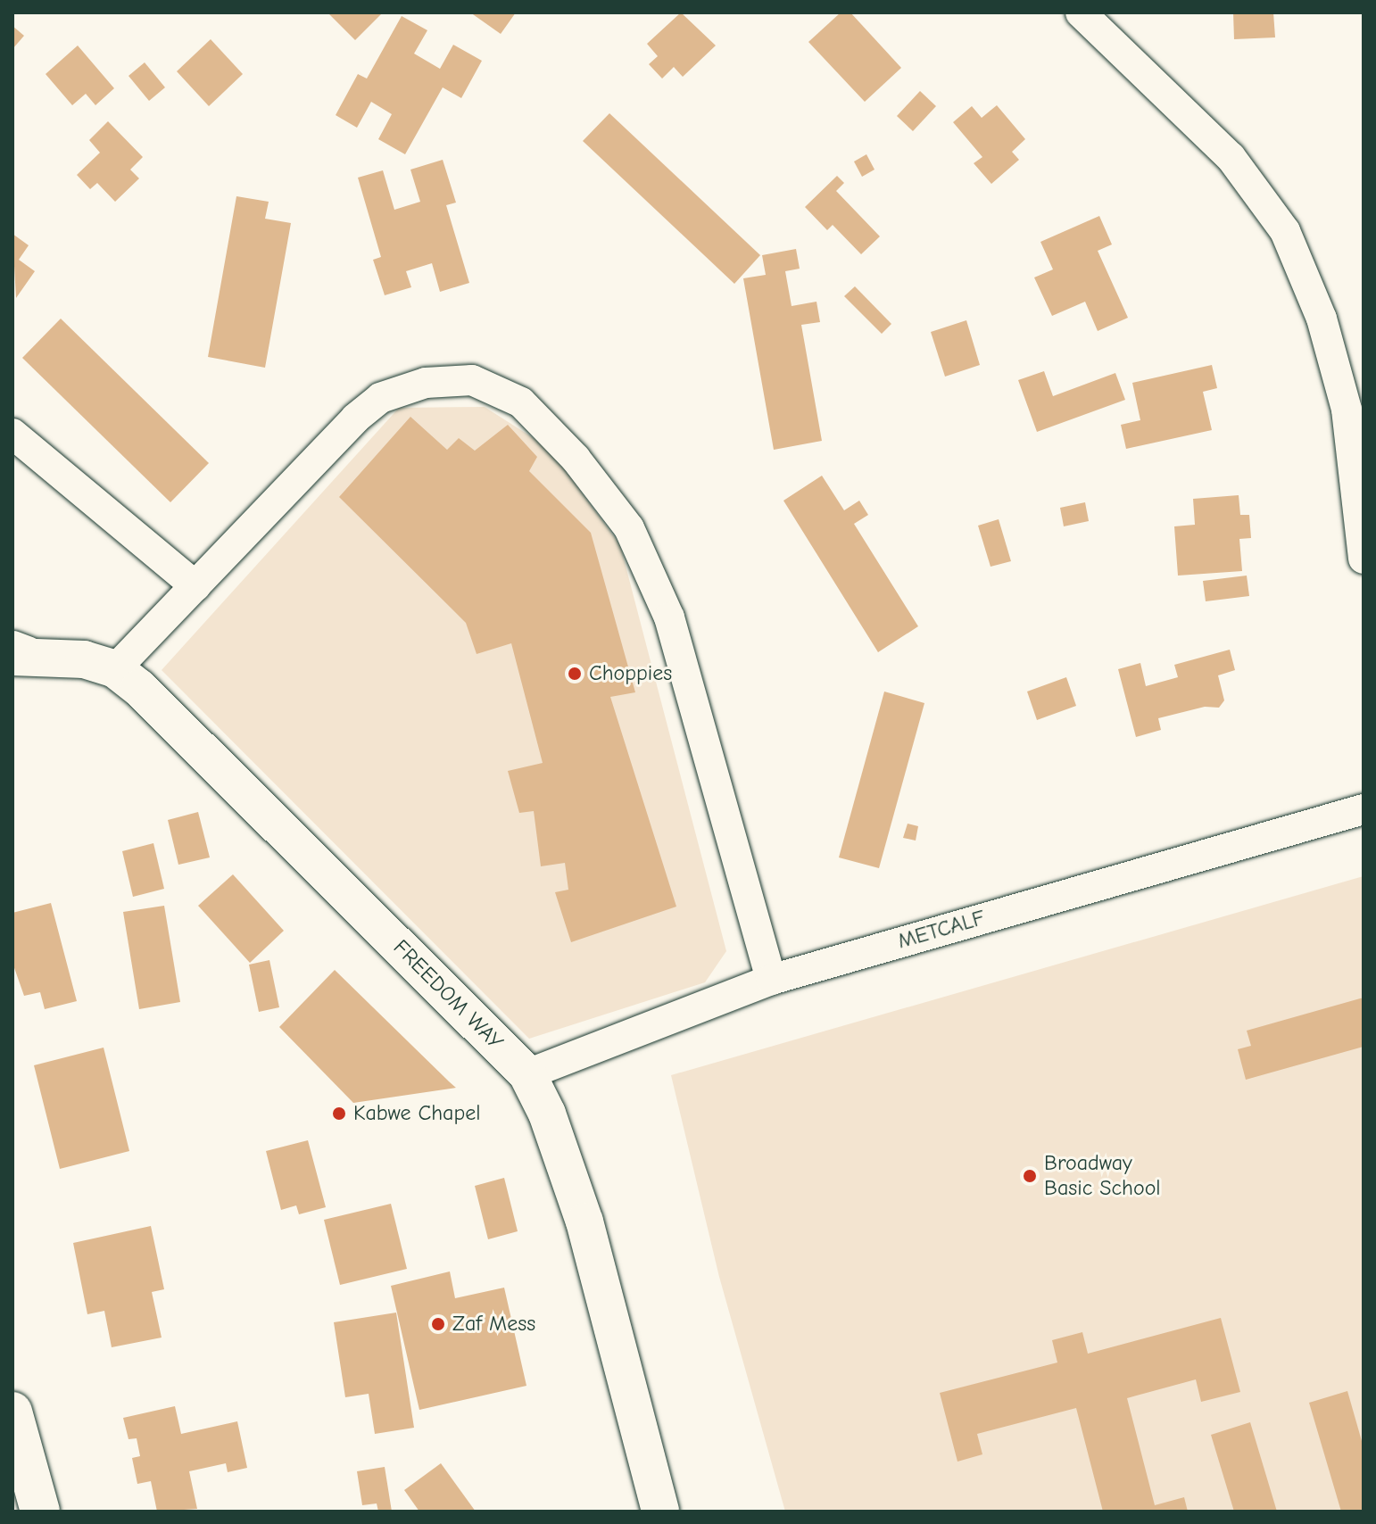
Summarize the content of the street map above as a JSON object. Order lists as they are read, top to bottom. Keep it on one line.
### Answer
{"streets":{"main road":["FREEDOM WAY"],"street":["METCALF"]},"crossings":[["METCALF","FREEDOM WAY"]],"places":["Choppies","Kabwe Chapel","Broadway Basic School","Zaf Mess"]}
